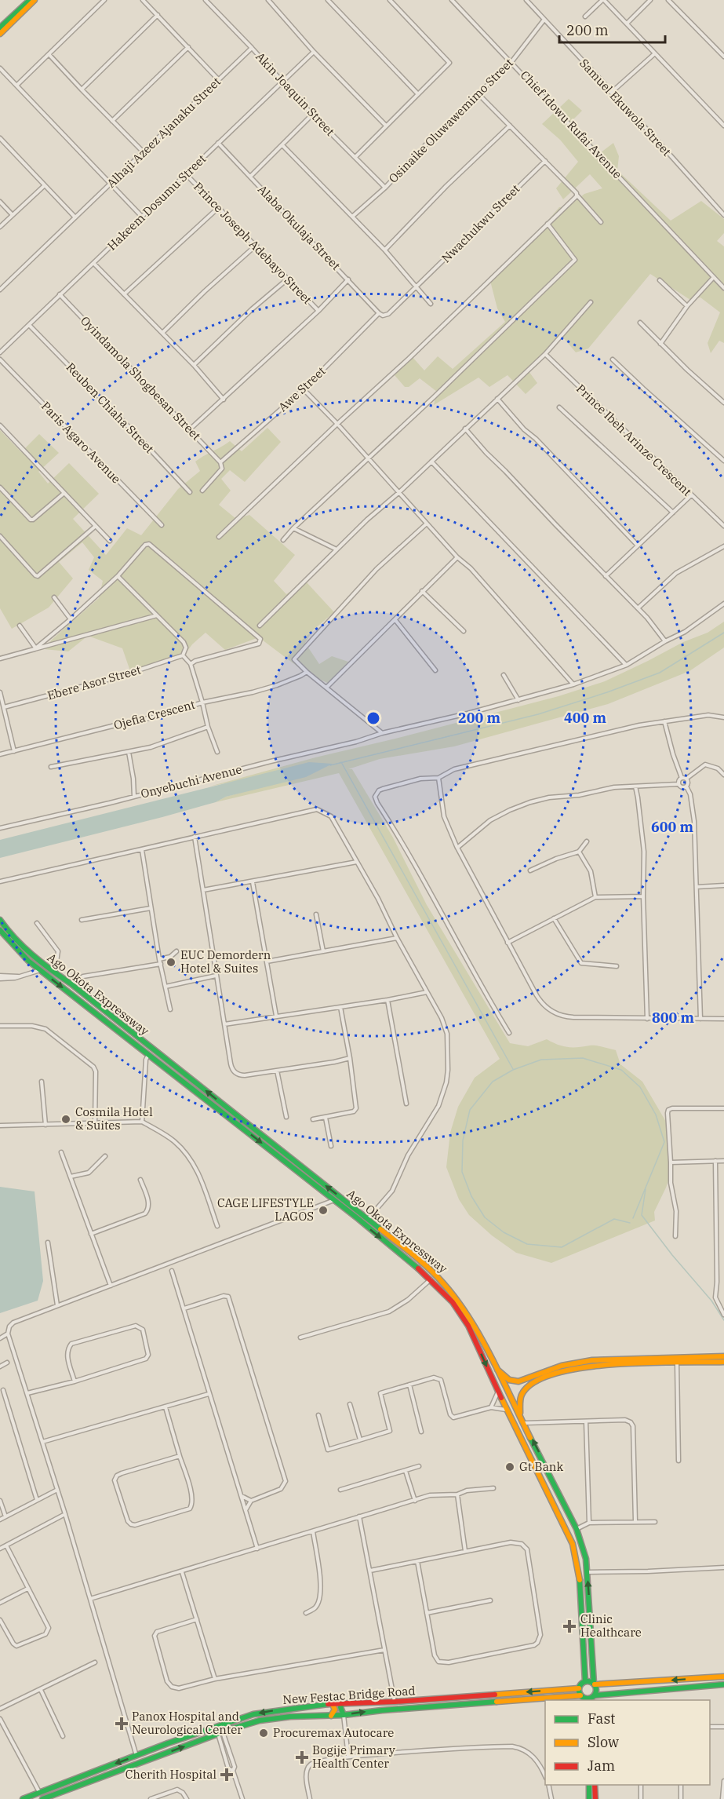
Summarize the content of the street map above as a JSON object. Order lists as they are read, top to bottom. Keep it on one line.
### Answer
{"streets":{"main road":["Ago Okota Expressway","New Festac Bridge Road"],"street":["Akin Joaquin Street","Samuel Ekuwola Street","Osinaike Oluwawemimo Street","Chief Idowu Rufai Avenue","Alhaji Azeez Ajanaku Street","Hakeem Dosumu Street","Nwachukwu Street","Alaba Okulaja Street","Prince Joseph Adebayo Street","Oyindamola Shogbesan Street","Awe Street","Reuben Chiaha Street","Prince Ibeh Arinze Crescent","Paris Agaro Avenue","Ebere Asor Street","Ojefia Crescent","Onyebuchi Avenue"]},"crossings":[["Akin Joaquin Street","Osinaike Oluwawemimo Street"],["Akin Joaquin Street","Alhaji Azeez Ajanaku Street"],["Akin Joaquin Street","Hakeem Dosumu Street"],["Samuel Ekuwola Street","Osinaike Oluwawemimo Street"],["Osinaike Oluwawemimo Street","Chief Idowu Rufai Avenue"],["Hakeem Dosumu Street","Alaba Okulaja Street"],["Hakeem Dosumu Street","Prince Joseph Adebayo Street"],["Hakeem Dosumu Street","Oyindamola Shogbesan Street"],["Hakeem Dosumu Street","Reuben Chiaha Street"],["Nwachukwu Street","Alaba Okulaja Street"],["Nwachukwu Street","Awe Street"],["Alaba Okulaja Street","Awe Street"],["Oyindamola Shogbesan Street","Awe Street"],["Ago Okota Expressway","New Festac Bridge Road"]],"places":{"other":["EUC Demordern Hotel & Suites","Cosmila Hotel & Suites","CAGE LIFESTYLE LAGOS","Gt Bank","Procuremax Autocare"],"health":["Clinic Healthcare","Panox Hospital and Neurological Center","Bogije Primary Health Center","Cherith Hospital"]},"legend":["Fast","Slow","Jam"],"scale_bar":"200 m","rings":["200 m","400 m","600 m","800 m"]}
